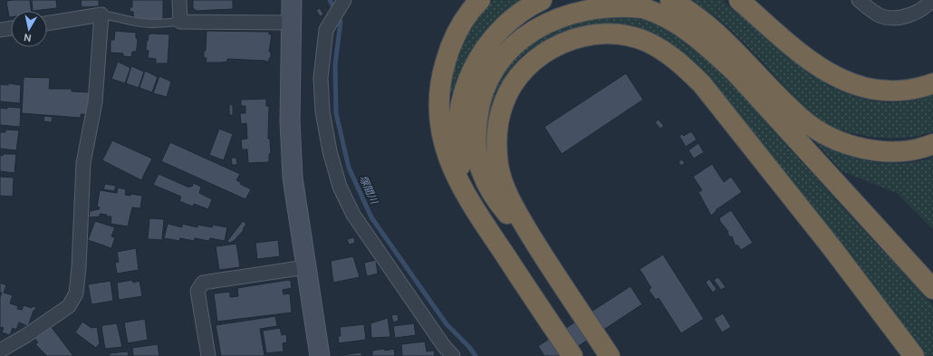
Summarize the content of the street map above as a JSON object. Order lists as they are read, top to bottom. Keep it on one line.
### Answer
{"water":["塚間川"],"north":"bottom"}
